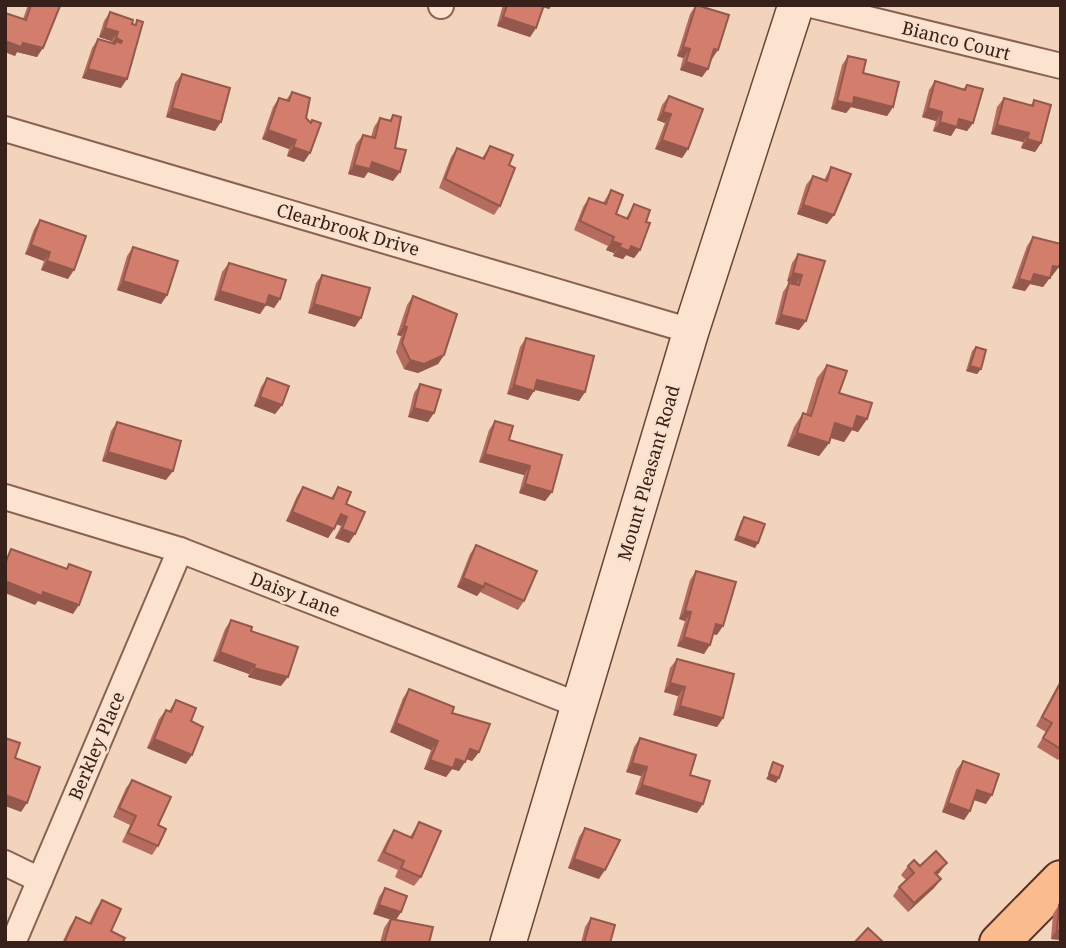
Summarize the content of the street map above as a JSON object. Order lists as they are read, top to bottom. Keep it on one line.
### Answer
{"streets":{"street":["Bianco Court","Clearbrook Drive","Mount Pleasant Road","Daisy Lane","Berkley Place"]},"crossings":[["Clearbrook Drive","Mount Pleasant Road"],["Mount Pleasant Road","Daisy Lane"],["Daisy Lane","Berkley Place"]]}
